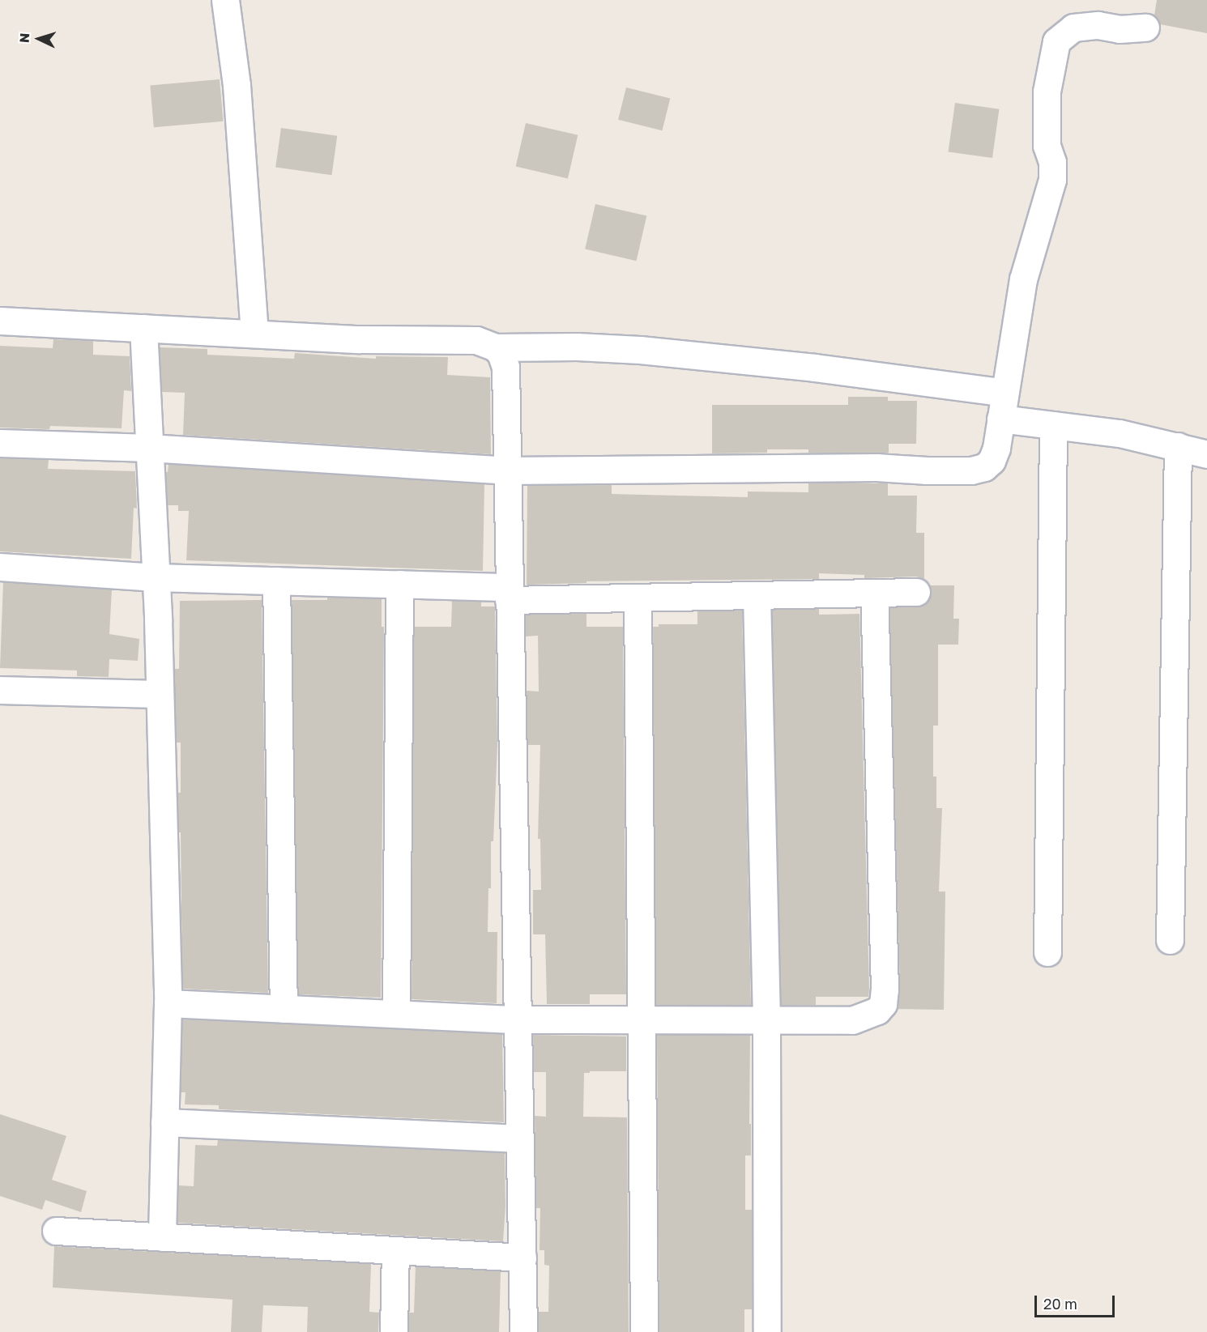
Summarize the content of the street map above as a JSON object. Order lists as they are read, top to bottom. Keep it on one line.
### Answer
{"scale_bar":"20 m","north":"left"}
